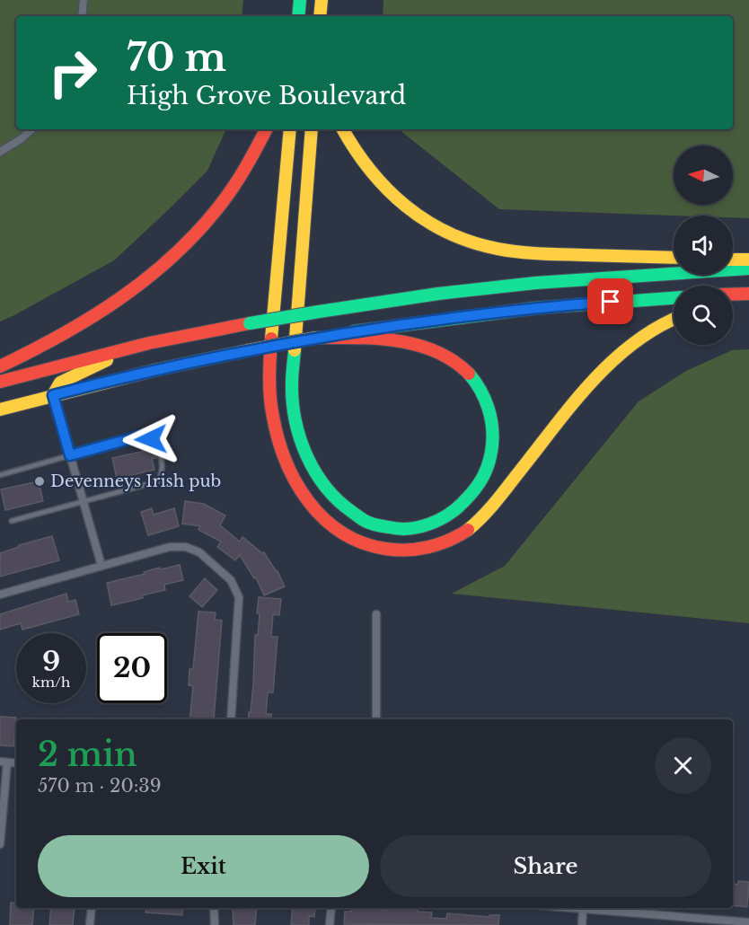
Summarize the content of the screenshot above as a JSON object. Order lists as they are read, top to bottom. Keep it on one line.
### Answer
{"places":["Devenneys Irish pub"],"north":"left","page":{"turn":["70 m","High Grove Boulevard"],"speed":"9 km/h","limit":"20","heading":["2 min","570 m · 20:39"],"buttons":["Exit","Share"]}}
